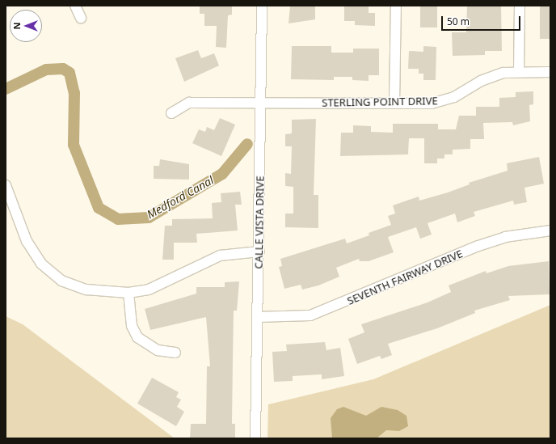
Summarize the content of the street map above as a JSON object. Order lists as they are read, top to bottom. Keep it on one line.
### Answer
{"streets":{"street":["STERLING POINT DRIVE","CALLE VISTA DRIVE","SEVENTH FAIRWAY DRIVE"]},"crossings":[["STERLING POINT DRIVE","CALLE VISTA DRIVE"],["CALLE VISTA DRIVE","SEVENTH FAIRWAY DRIVE"]],"water":["Medford Canal"],"scale_bar":"50 m","north":"left"}
